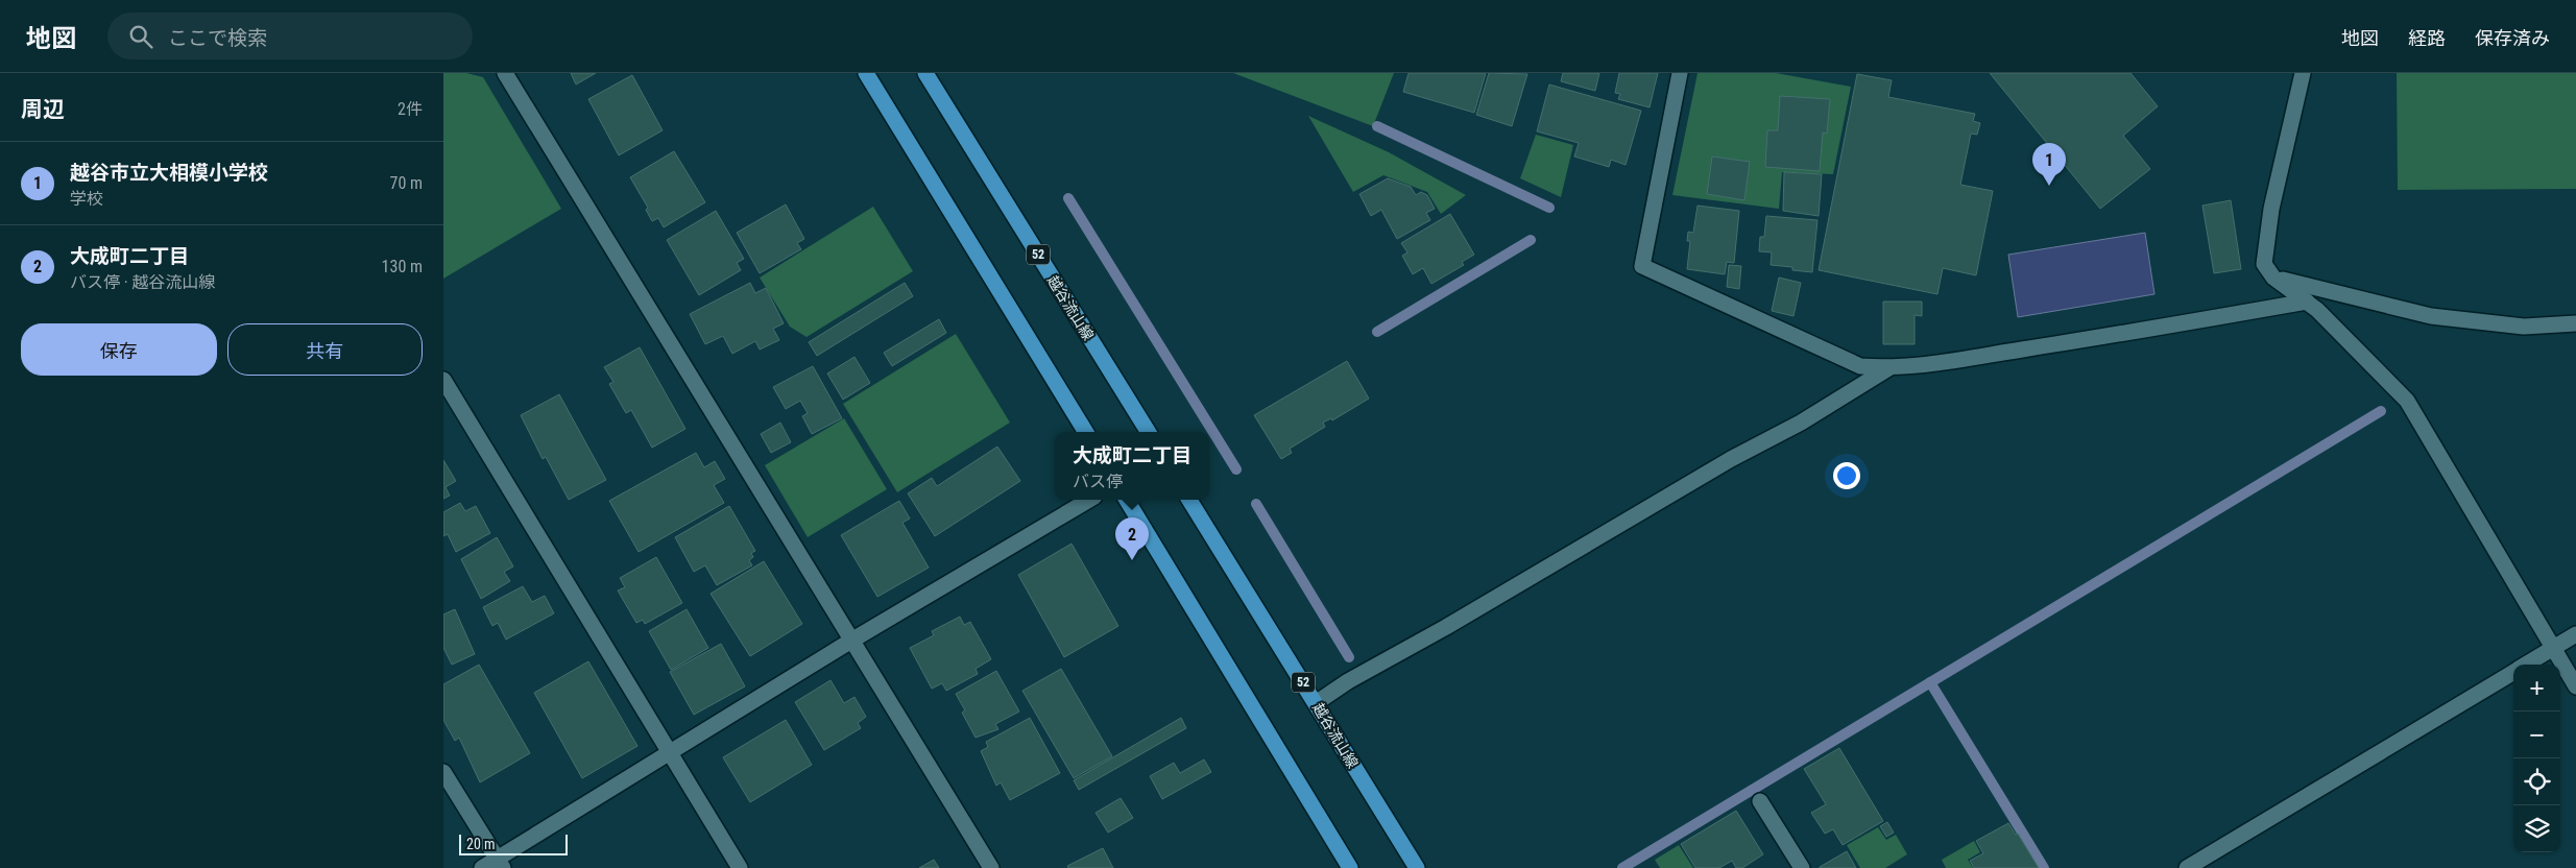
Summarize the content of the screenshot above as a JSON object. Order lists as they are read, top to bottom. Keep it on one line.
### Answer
{"streets":{"main road":["52","越谷流山線"]},"scale_bar":"20 m","page":{"header":"地図","search":"ここで検索","nav":["地図","経路","保存済み"],"heading":["周辺","2件"],"list":[{"mark":"1","name":"越谷市立大相模小学校","note":"学校","value":"70 m"},{"mark":"2","name":"大成町二丁目","note":"バス停 · 越谷流山線","value":"130 m"}],"pins":["1","2"],"buttons":["保存","共有"],"popup":["大成町二丁目","バス停"],"map_buttons":["+","−"],"scale":"20 m"}}
